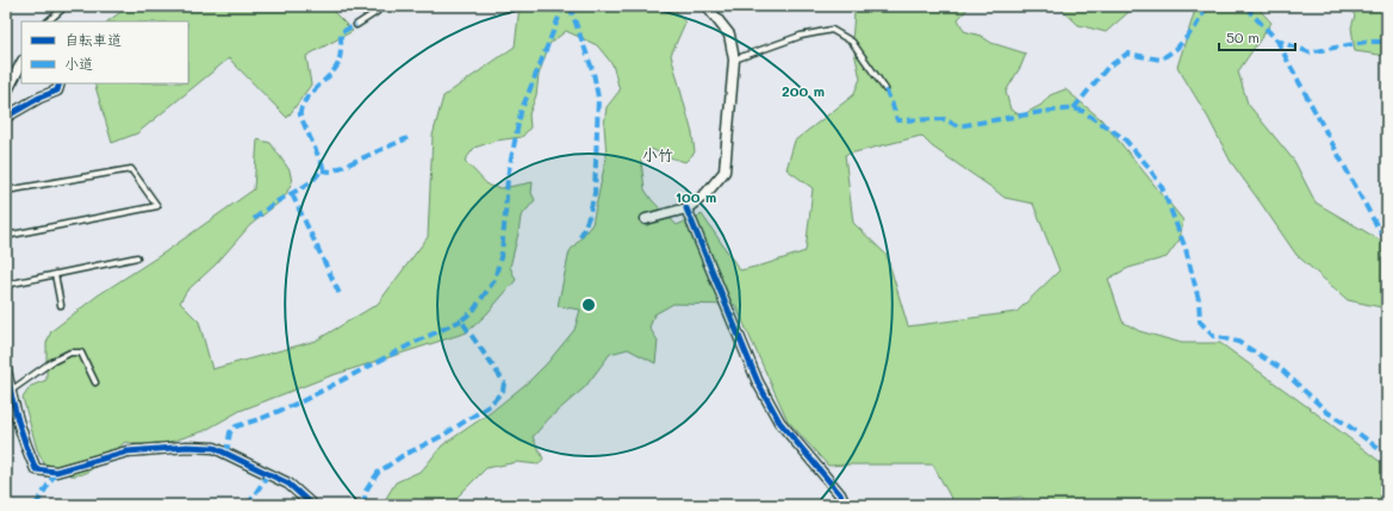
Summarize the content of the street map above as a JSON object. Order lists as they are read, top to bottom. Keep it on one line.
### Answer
{"districts":["小竹"],"legend":["自転車道","小道"],"scale_bar":"50 m","rings":["200 m","100 m"]}
